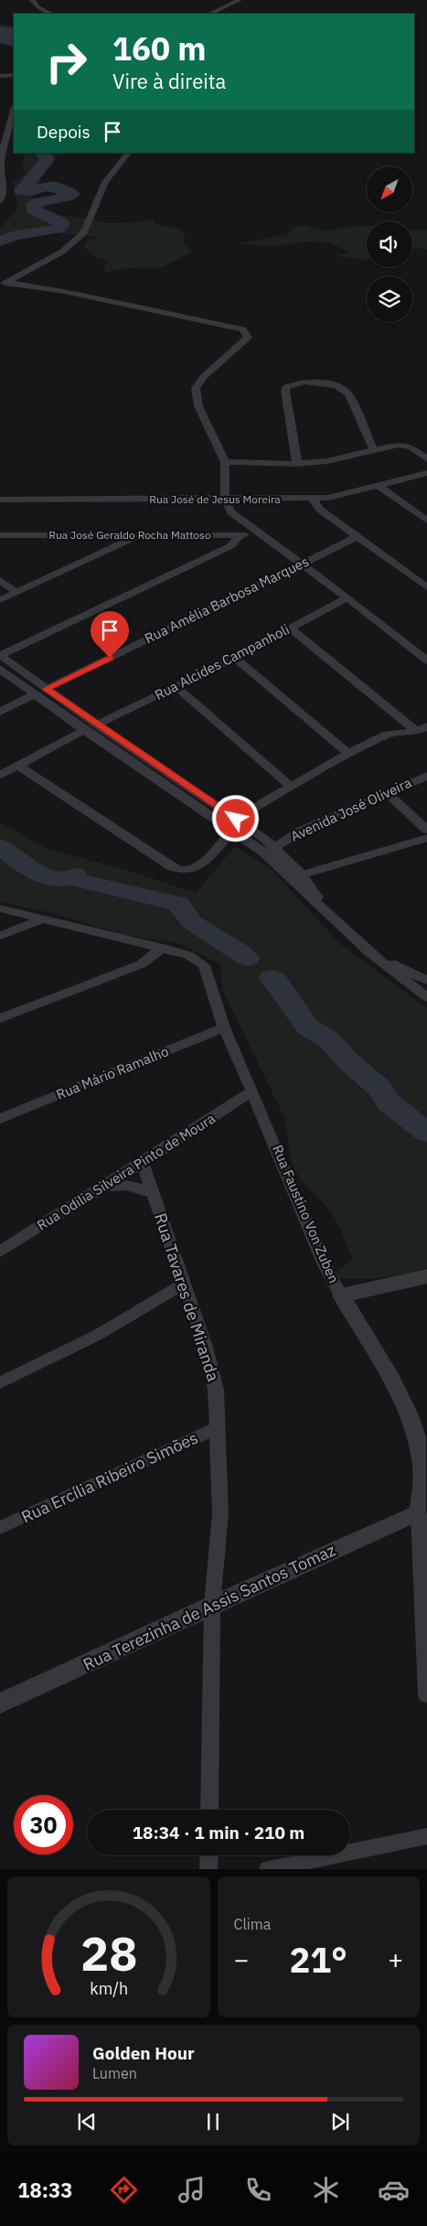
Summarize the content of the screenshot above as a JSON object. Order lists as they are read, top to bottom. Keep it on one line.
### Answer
{"streets":{"street":["Rua José de Jesus Moreira","Rua José Geraldo Rocha Mattoso","Rua Amélia Barbosa Marques","Rua Alcides Campanholi","Avenida José Oliveira","Rua Mário Ramalho","Rua Odilia Silveira Pinto de Moura","Rua Faustino Von Zuben","Rua Tavares de Miranda","Rua Ercília Ribeiro Simões","Rua Terezinha de Assis Santos Tomaz"]},"crossings":[["Rua Mário Ramalho","Rua Faustino Von Zuben"],["Rua Odilia Silveira Pinto de Moura","Rua Faustino Von Zuben"],["Rua Odilia Silveira Pinto de Moura","Rua Tavares de Miranda"],["Rua Faustino Von Zuben","Rua Terezinha de Assis Santos Tomaz"],["Rua Tavares de Miranda","Rua Ercília Ribeiro Simões"],["Rua Tavares de Miranda","Rua Terezinha de Assis Santos Tomaz"]],"north":"bottom left","page":{"turn":["160 m","Vire à direita"],"then":"Depois","limit":"30","trip":"18:34 · 1 min · 210 m","tile":"Clima","heat":["−","21°","+"],"song":["Golden Hour","Lumen"],"tabs":"18:33","gauge":["28","km/h"]}}
